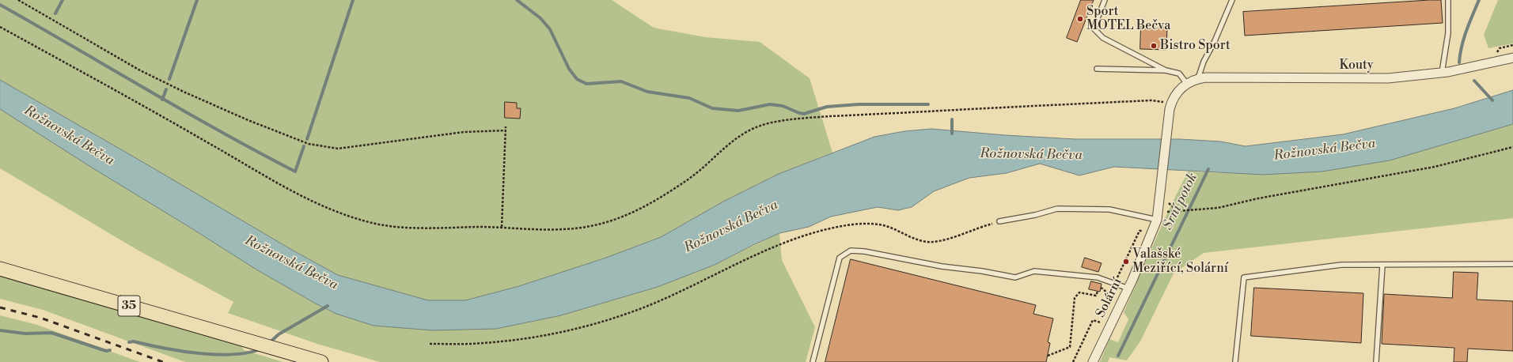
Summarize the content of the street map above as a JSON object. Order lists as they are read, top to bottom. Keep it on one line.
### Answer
{"streets":{"main road":["35"],"street":["Kouty","Solární"]},"crossings":[["Kouty","Solární"]],"water":["Rožnovská Bečva","Srní potok"],"places":["Sport MOTEL Bečva","Bistro Sport","Valašské Meziřící, Solární"]}
